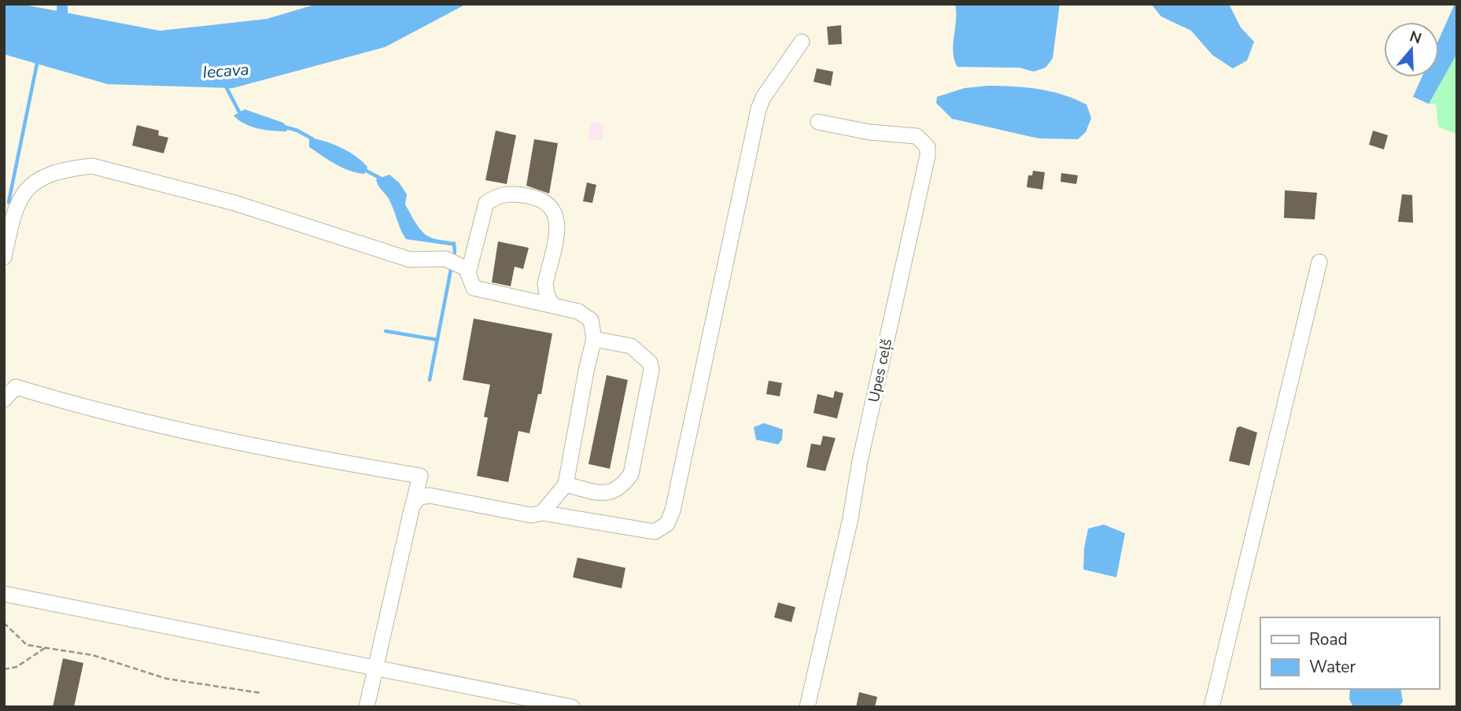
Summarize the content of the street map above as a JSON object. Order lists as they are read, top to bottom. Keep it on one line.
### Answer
{"streets":{"street":["Upes ceļš"]},"water":["Iecava"],"legend":["Road","Water"],"north":"top"}
